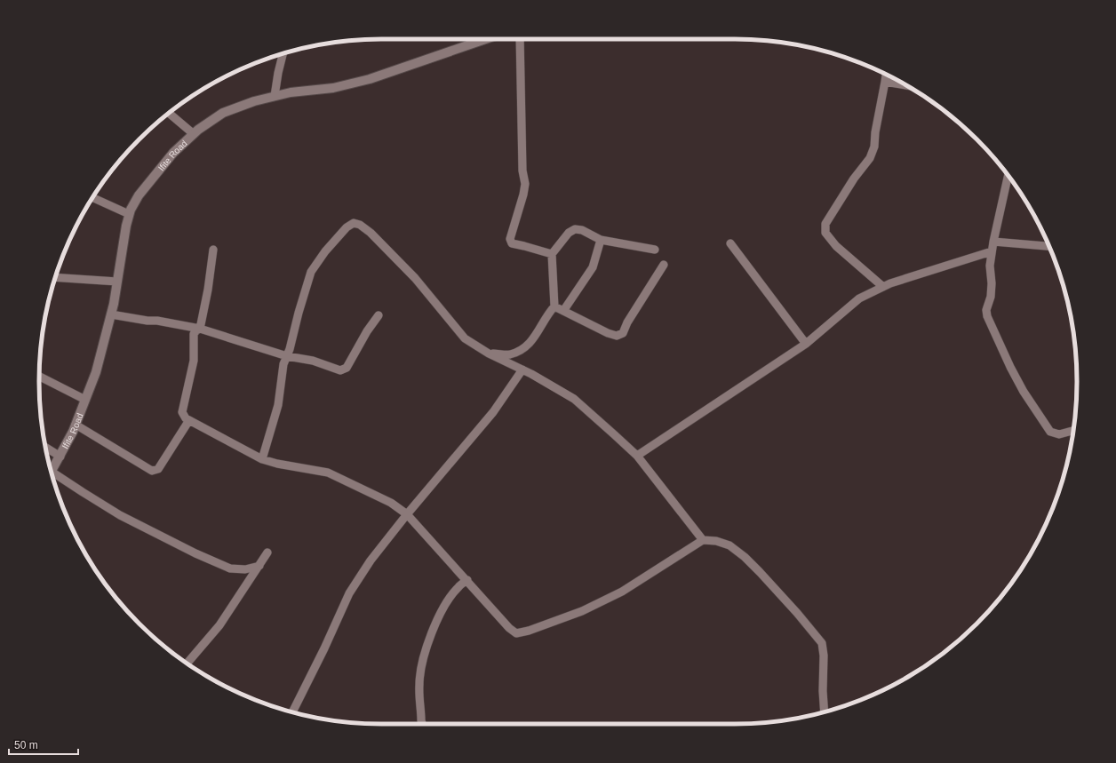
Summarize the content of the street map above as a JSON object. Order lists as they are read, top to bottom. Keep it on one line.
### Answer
{"streets":{"street":["Ifite Road"]},"scale_bar":"50 m"}
